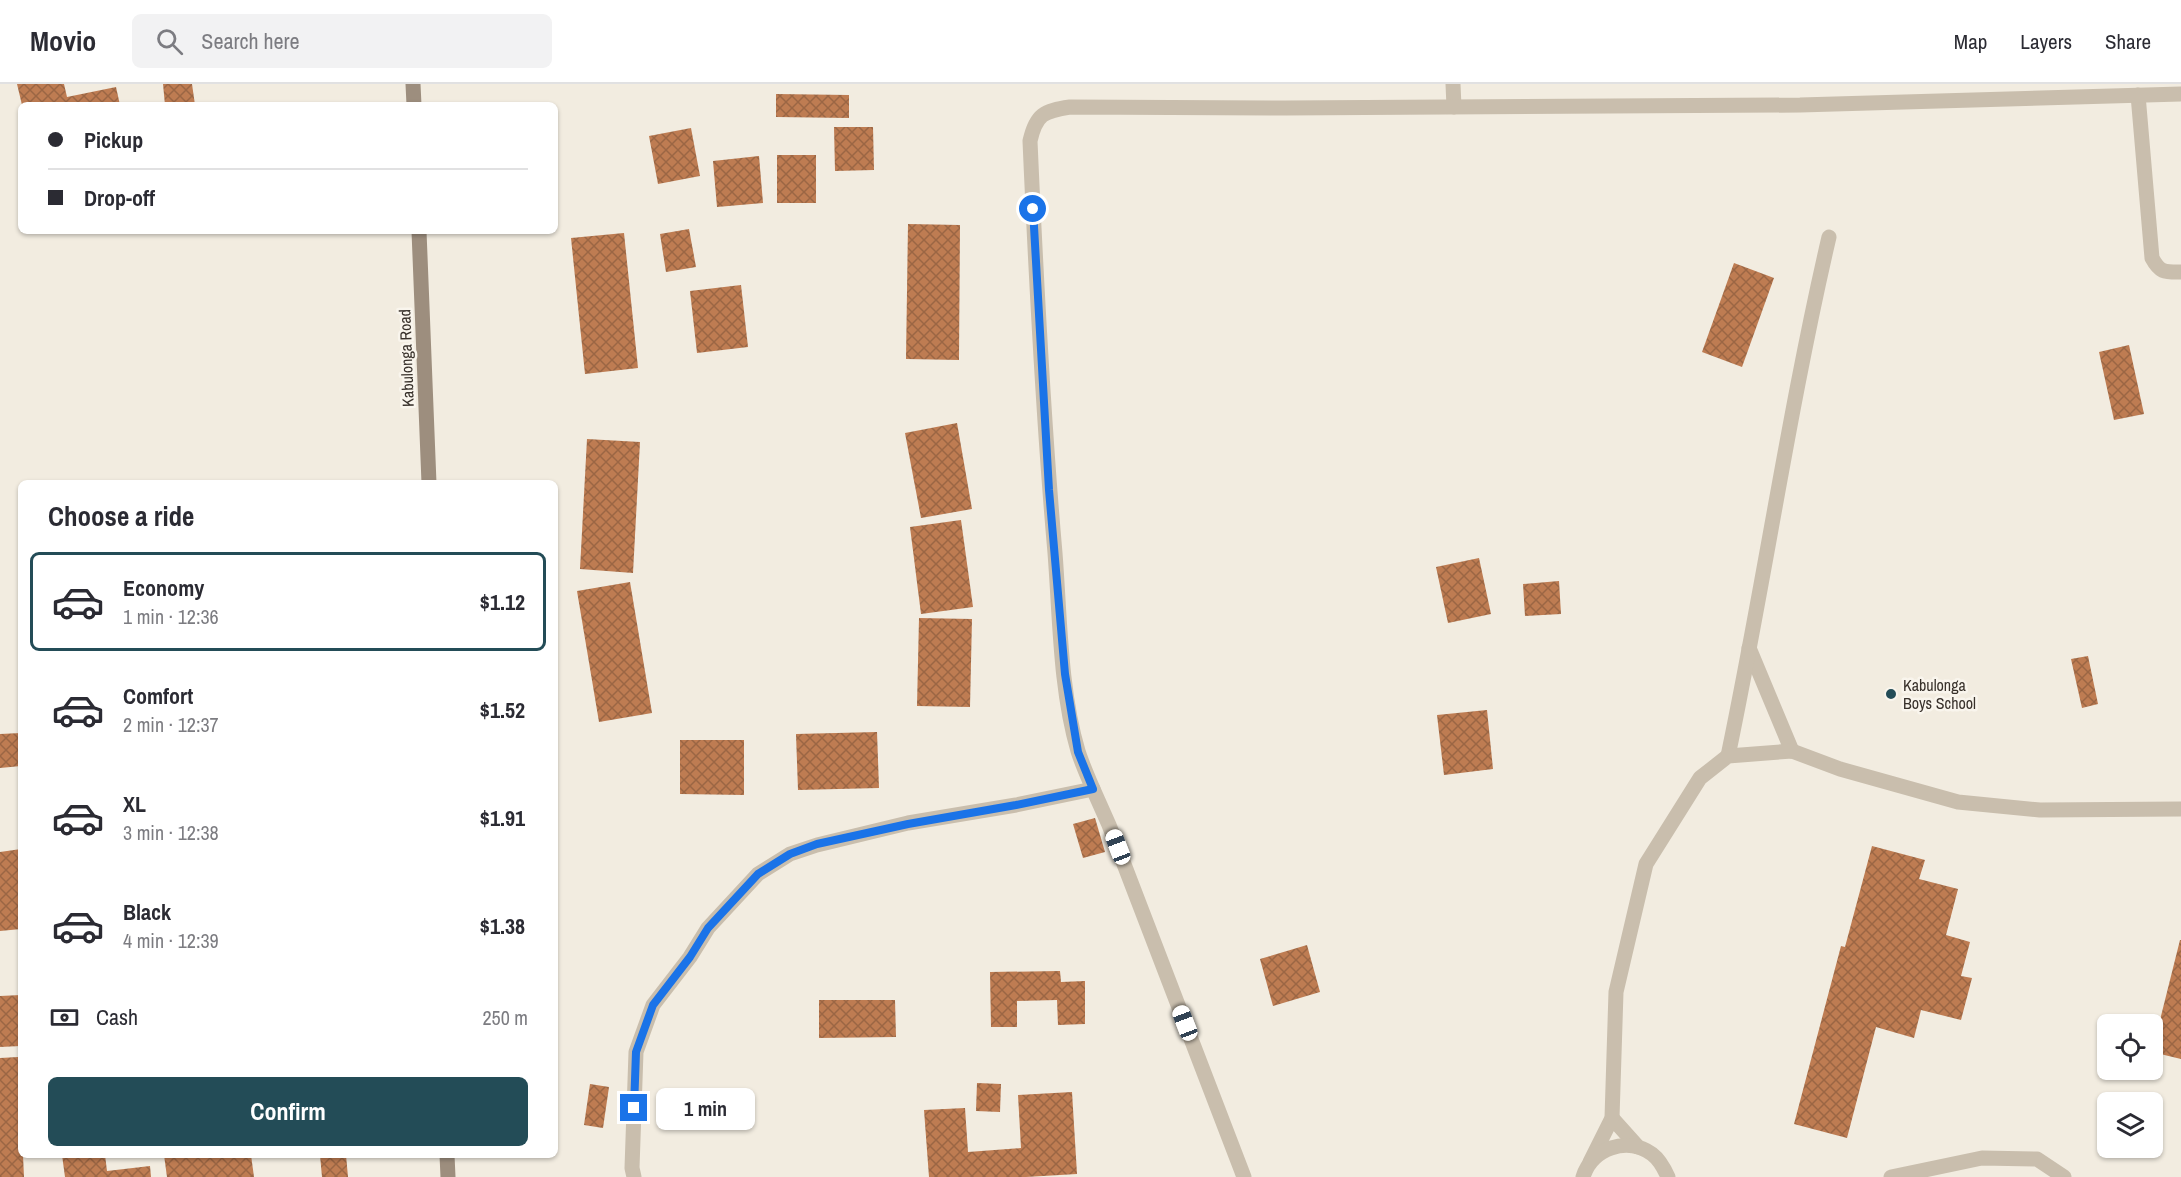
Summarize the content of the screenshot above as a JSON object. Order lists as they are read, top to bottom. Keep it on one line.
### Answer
{"streets":{"main road":["Kabulonga Road"]},"places":["Kabulonga Boys School"],"page":{"header":"Movio","search":"Search here","nav":["Map","Layers","Share"],"banner":["Pickup","Drop-off"],"heading":"Choose a ride","list":[{"name":"Economy","note":"1 min · 12:36","value":"$1.12"},{"name":"Comfort","note":"2 min · 12:37","value":"$1.52"},{"name":"XL","note":"3 min · 12:38","value":"$1.91"},{"name":"Black","note":"4 min · 12:39","value":"$1.38"}],"pay":["Cash","250 m"],"buttons":"Confirm","bubble":"1 min"}}
